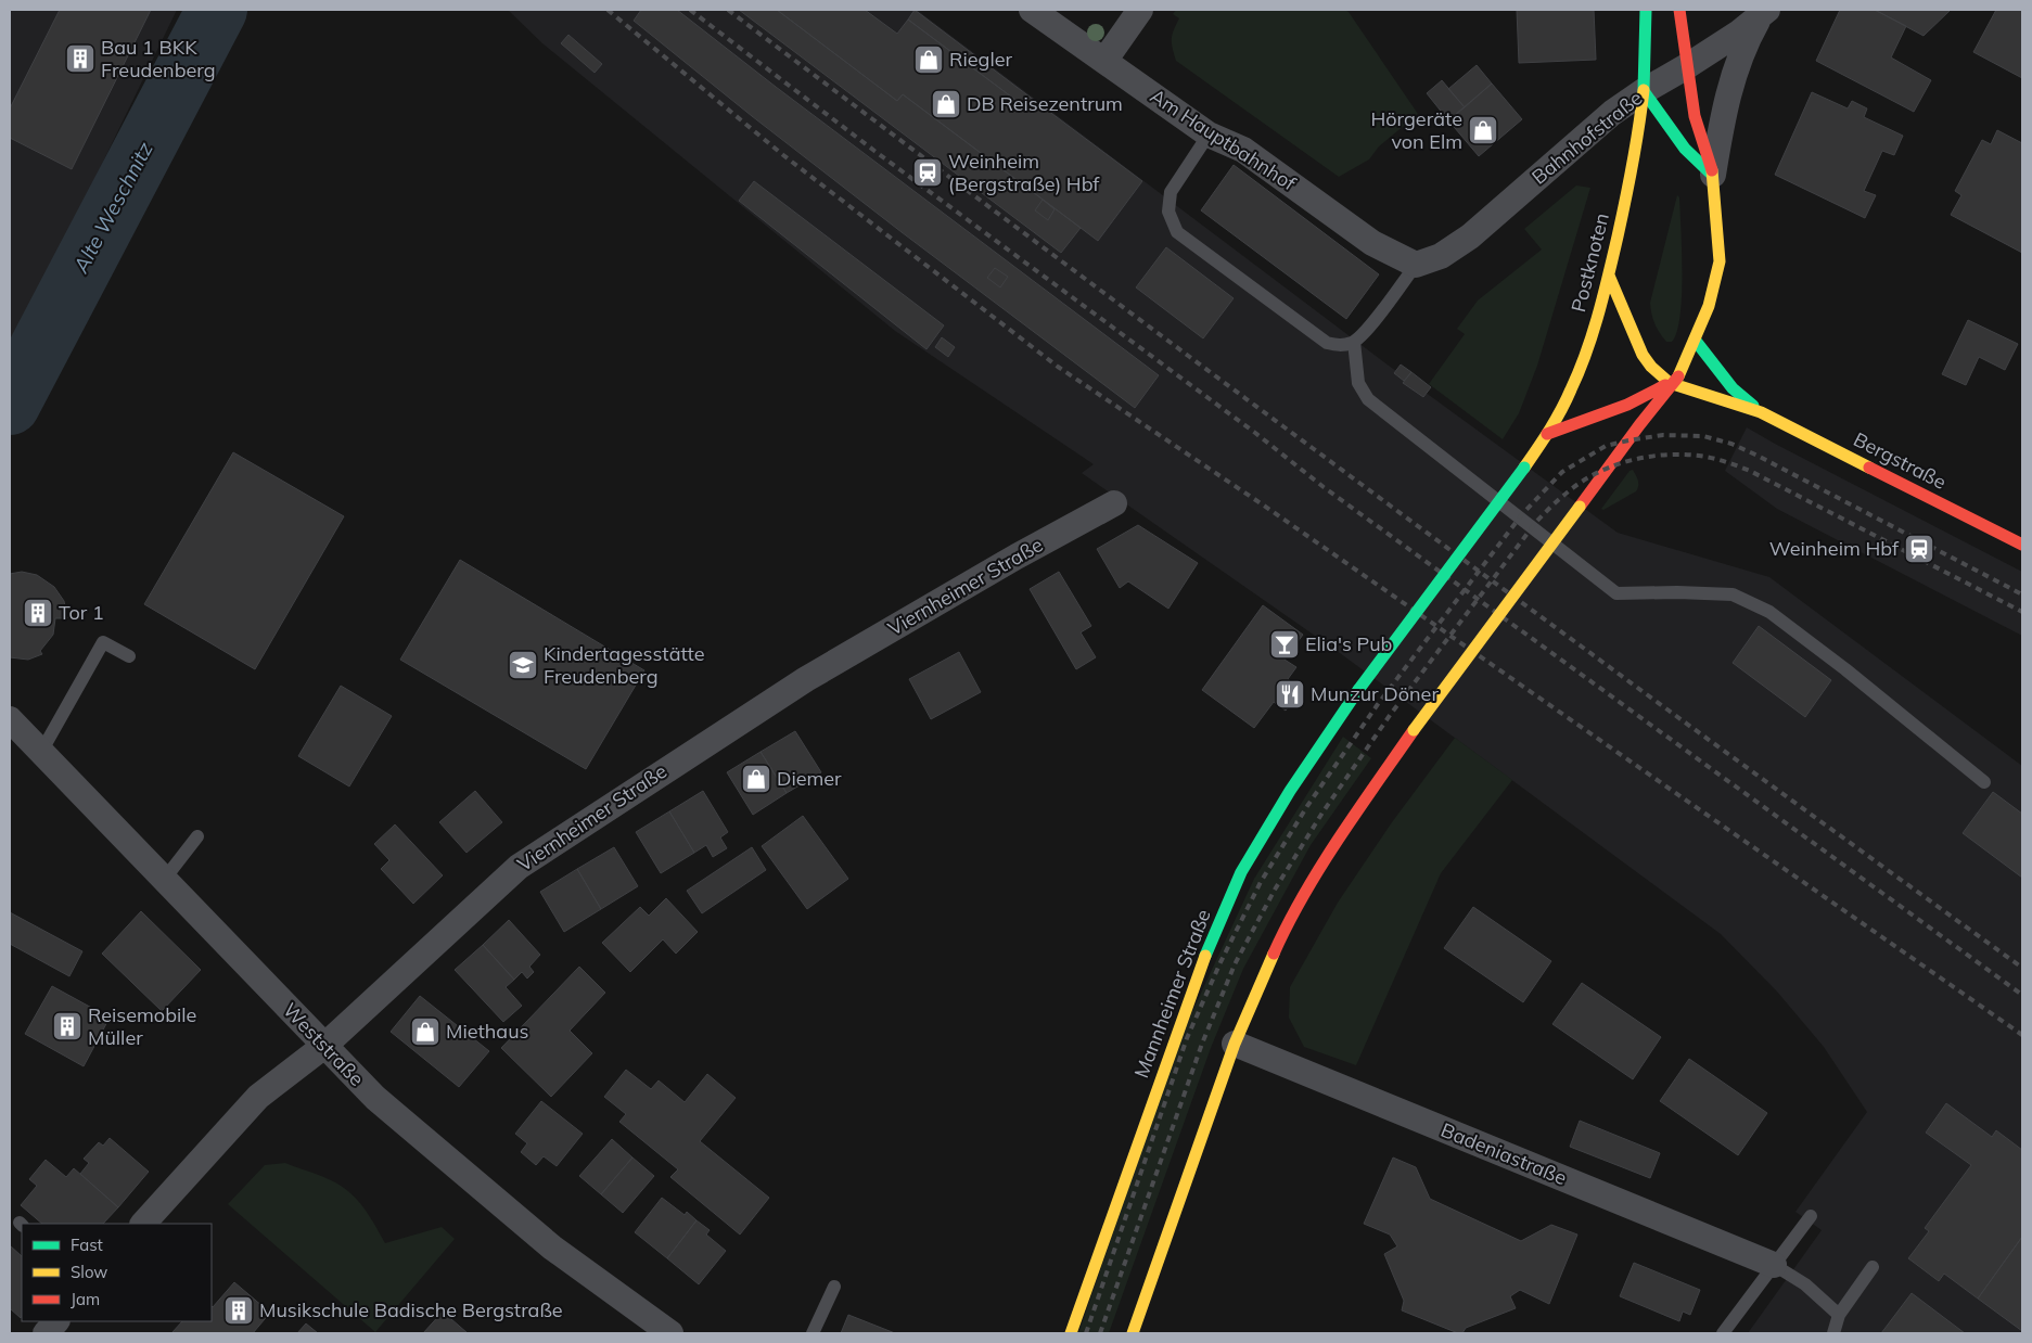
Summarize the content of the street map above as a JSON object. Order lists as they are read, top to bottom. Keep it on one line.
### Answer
{"streets":{"main road":["Postknoten","Bergstraße","Mannheimer Straße"],"street":["Bahnhofstraße","Am Hauptbahnhof","Viernheimer Straße","Weststraße","Badeniastraße"]},"crossings":[["Bahnhofstraße","Am Hauptbahnhof"],["Bahnhofstraße","Postknoten"],["Postknoten","Mannheimer Straße"],["Viernheimer Straße","Weststraße"]],"water":["Alte Weschnitz"],"places":{"building":["Bau 1 BKK Freudenberg","Tor 1","Reisemobile Müller","Musikschule Badische Bergstraße"],"shop":["Riegler","DB Reisezentrum","Hörgeräte von Elm","Diemer","Miethaus"],"station":["Weinheim (Bergstraße) Hbf","Weinheim Hbf"],"bar":["Elia's Pub"],"school or university":["Kindertagesstätte Freudenberg"],"restaurant":["Munzur Döner"]},"legend":["Fast","Slow","Jam"]}
